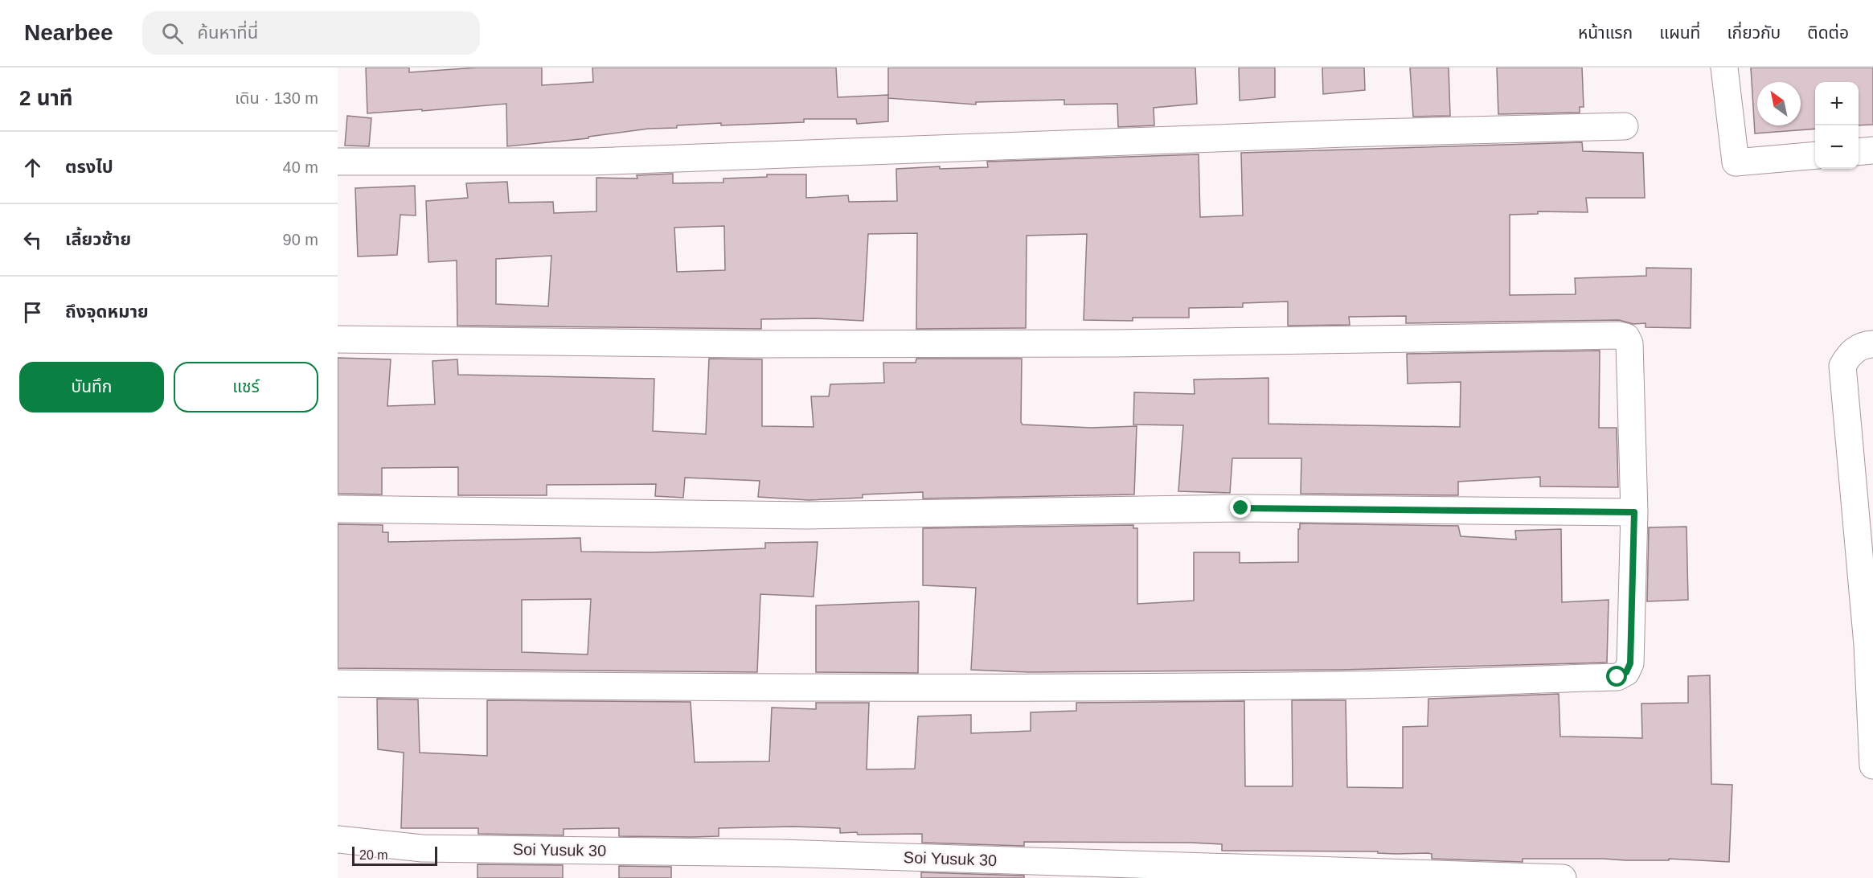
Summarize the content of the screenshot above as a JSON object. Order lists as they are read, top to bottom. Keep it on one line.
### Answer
{"streets":{"street":["Soi Yusuk 30"]},"scale_bar":"20 m","north":"top left","page":{"header":"Nearbee","search":"ค้นหาที่นี่","nav":["หน้าแรก","แผนที่","เกี่ยวกับ","ติดต่อ"],"heading":["2 นาที","เดิน · 130 m"],"map_buttons":["+","−"],"list":[["ตรงไป","40 m"],["เลี้ยวซ้าย","90 m"],"ถึงจุดหมาย"],"buttons":["บันทึก","แชร์"],"scale":"20 m"}}
